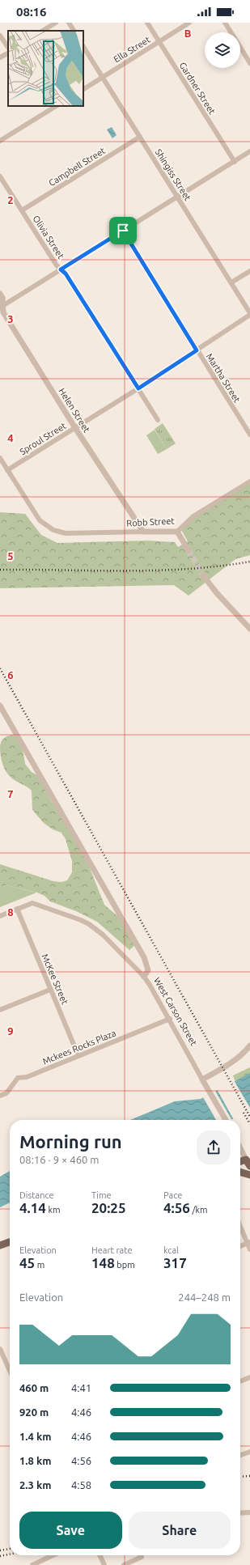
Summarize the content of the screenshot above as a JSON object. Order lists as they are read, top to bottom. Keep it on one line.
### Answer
{"streets":{"street":["Ella Street","Gardner Street","Campbell Street","Shingiss Street","Olivia Street","Martha Street","Helen Street","Sproul Street","Robb Street","McKee Street","West Carson Street","Mckees Rocks Plaza"]},"crossings":[["Ella Street","Gardner Street"],["Ella Street","Shingiss Street"],["Campbell Street","Shingiss Street"],["Campbell Street","Olivia Street"],["Shingiss Street","Sproul Street"],["Olivia Street","Sproul Street"],["Martha Street","Sproul Street"],["Helen Street","Sproul Street"],["Helen Street","Robb Street"],["Sproul Street","Robb Street"],["McKee Street","West Carson Street"],["McKee Street","Mckees Rocks Plaza"],["West Carson Street","Mckees Rocks Plaza"]],"page":{"status":"08:16","heading":["Morning run","08:16 · 9 × 460 m"],"stats":[["Distance","4.14 km"],["Time","20:25"],["Pace","4:56 /km"],["Elevation","45 m"],["Heart rate","148 bpm"],["kcal","317"]],"chart":["Elevation","244–248 m"],"list":[{"name":"460 m","note":"4:41"},{"name":"920 m","note":"4:46"},{"name":"1.4 km","note":"4:46"},{"name":"1.8 km","note":"4:56"},{"name":"2.3 km","note":"4:58"}],"buttons":["Save","Share"]},"grid":{"columns":["B"],"rows":["2","3","4","5","6","7","8","9"]}}
